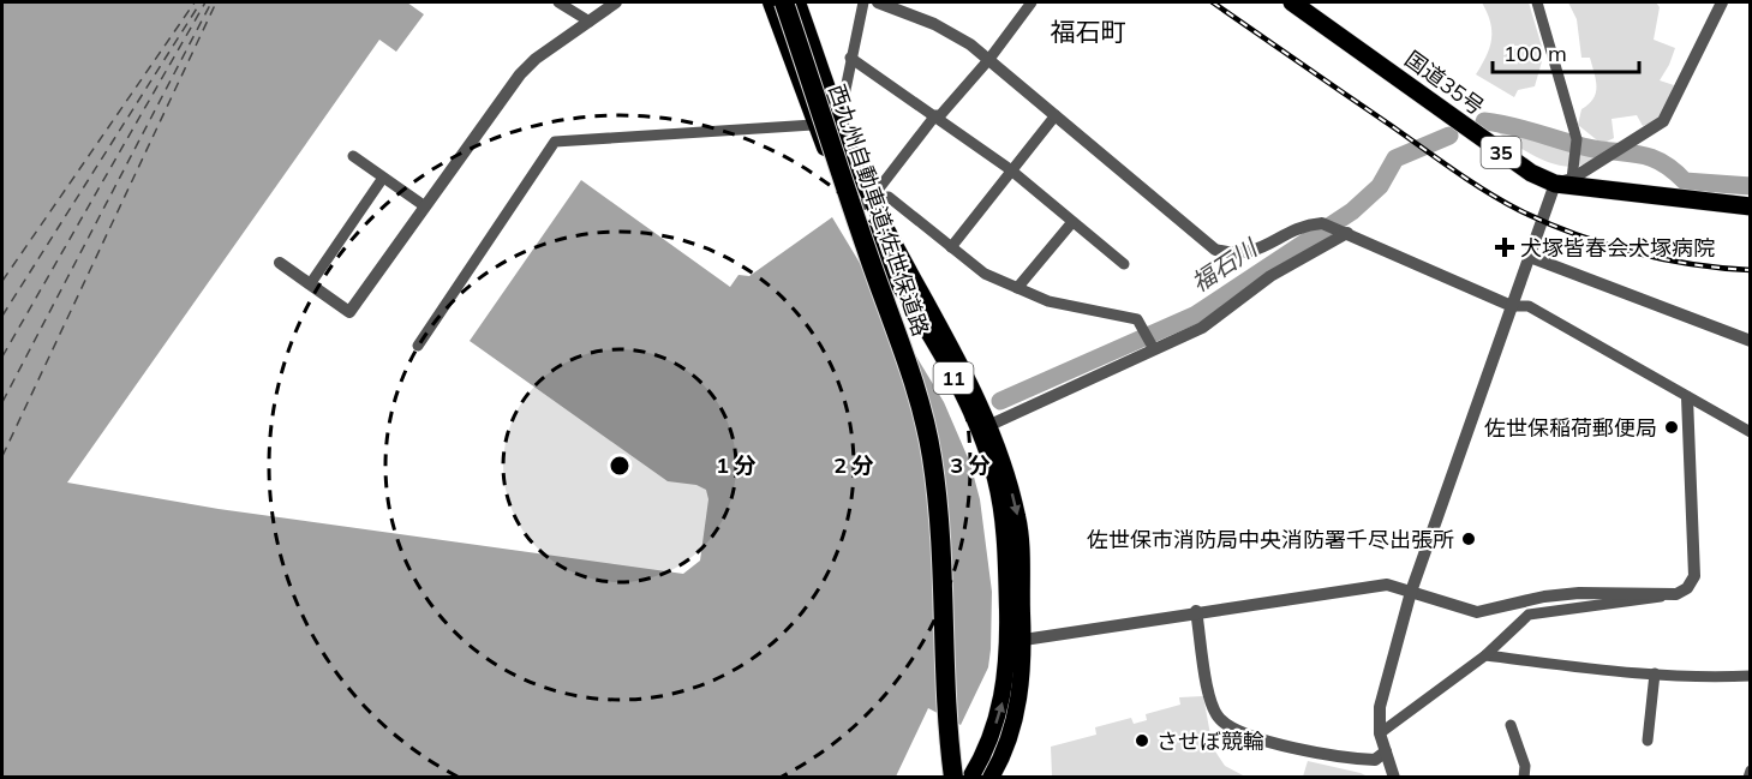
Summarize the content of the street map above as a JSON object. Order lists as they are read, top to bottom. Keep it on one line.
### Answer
{"streets":{"highway":["国道35号","35","西九州自動車道;佐世保道路"],"main road":["11"]},"crossings":[["西九州自動車道;佐世保道路","11"]],"districts":["福石町"],"water":["福石川"],"places":{"health":["犬塚皆春会犬塚病院"],"other":["佐世保稲荷郵便局","佐世保市消防局中央消防署千尽出張所","させぼ競輪"]},"scale_bar":"100 m","rings":["1 分","2 分","3 分"]}
